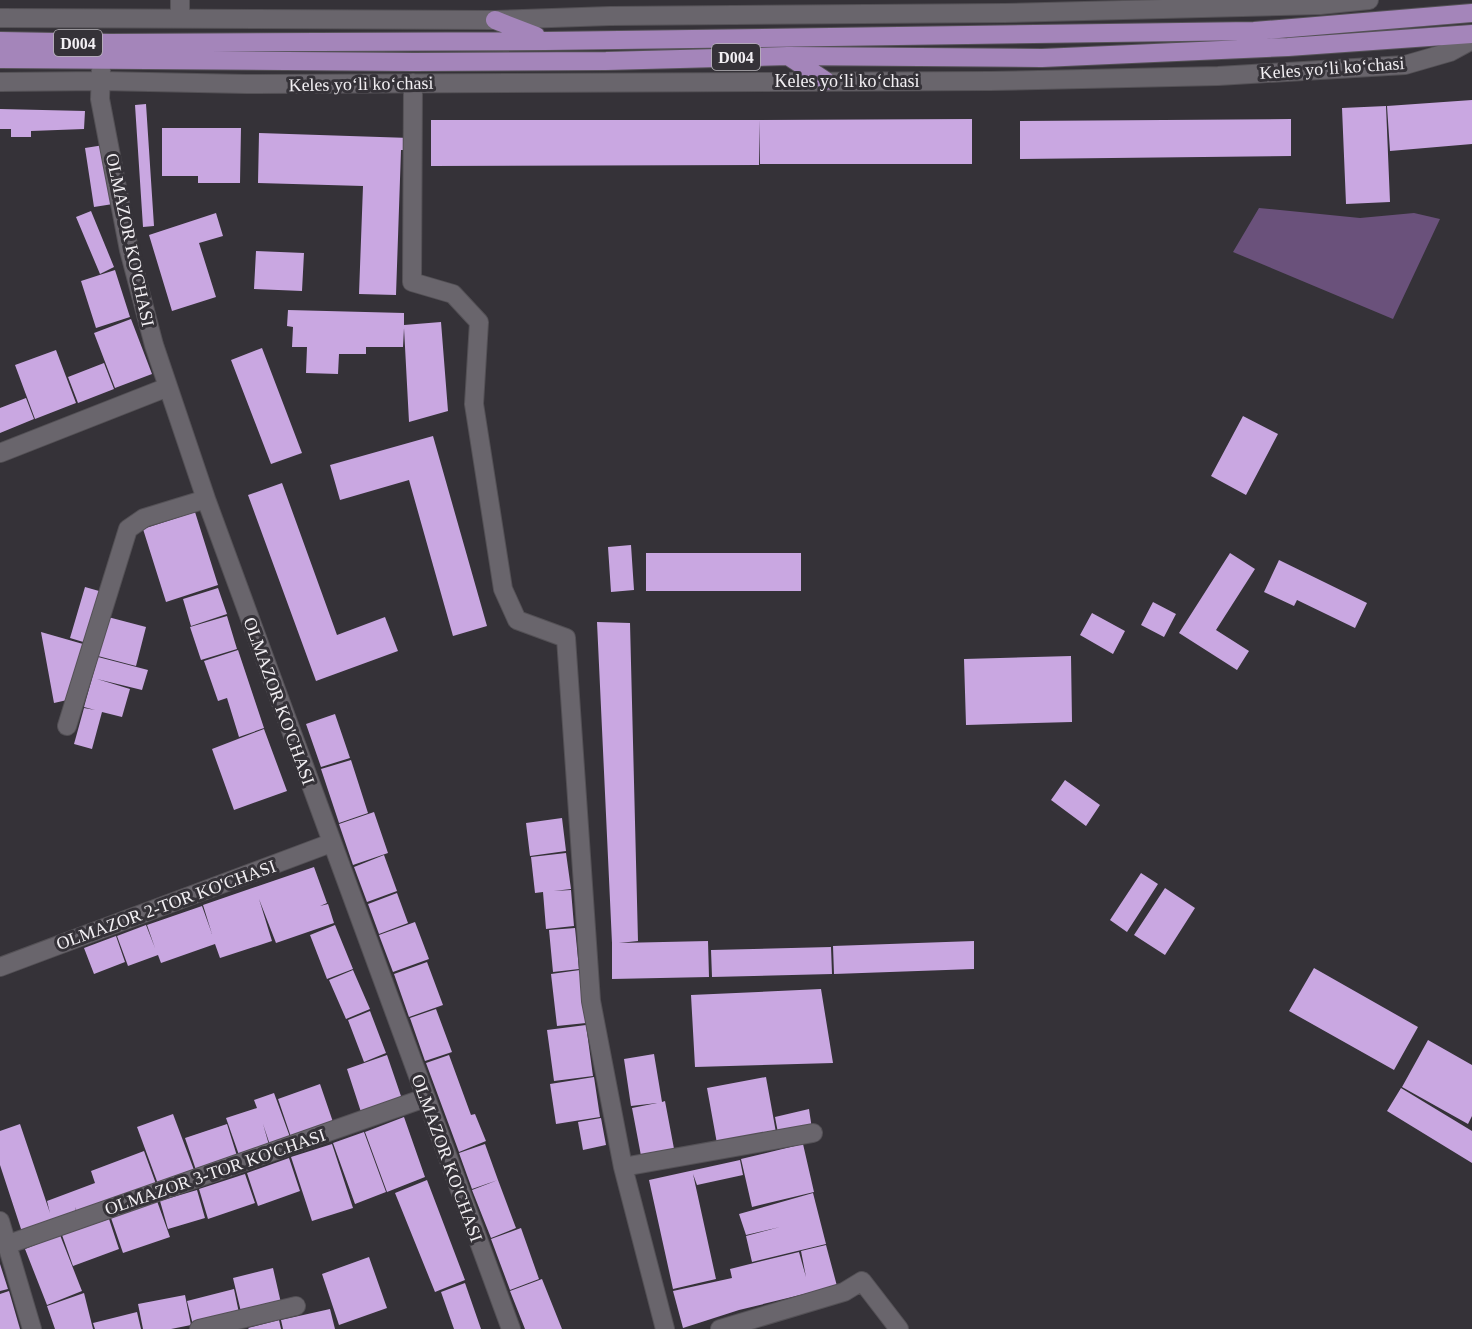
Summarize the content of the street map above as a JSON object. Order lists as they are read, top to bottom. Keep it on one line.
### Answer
{"streets":{"main road":["D004","Keles yoʻli koʻchasi"],"street":["OLMAZOR KO'CHASI","OLMAZOR 2-TOR KO'CHASI","OLMAZOR 3-TOR KO'CHASI"]},"crossings":[["Keles yoʻli koʻchasi","OLMAZOR KO'CHASI"],["OLMAZOR KO'CHASI","OLMAZOR 2-TOR KO'CHASI"],["OLMAZOR KO'CHASI","OLMAZOR 3-TOR KO'CHASI"]]}
